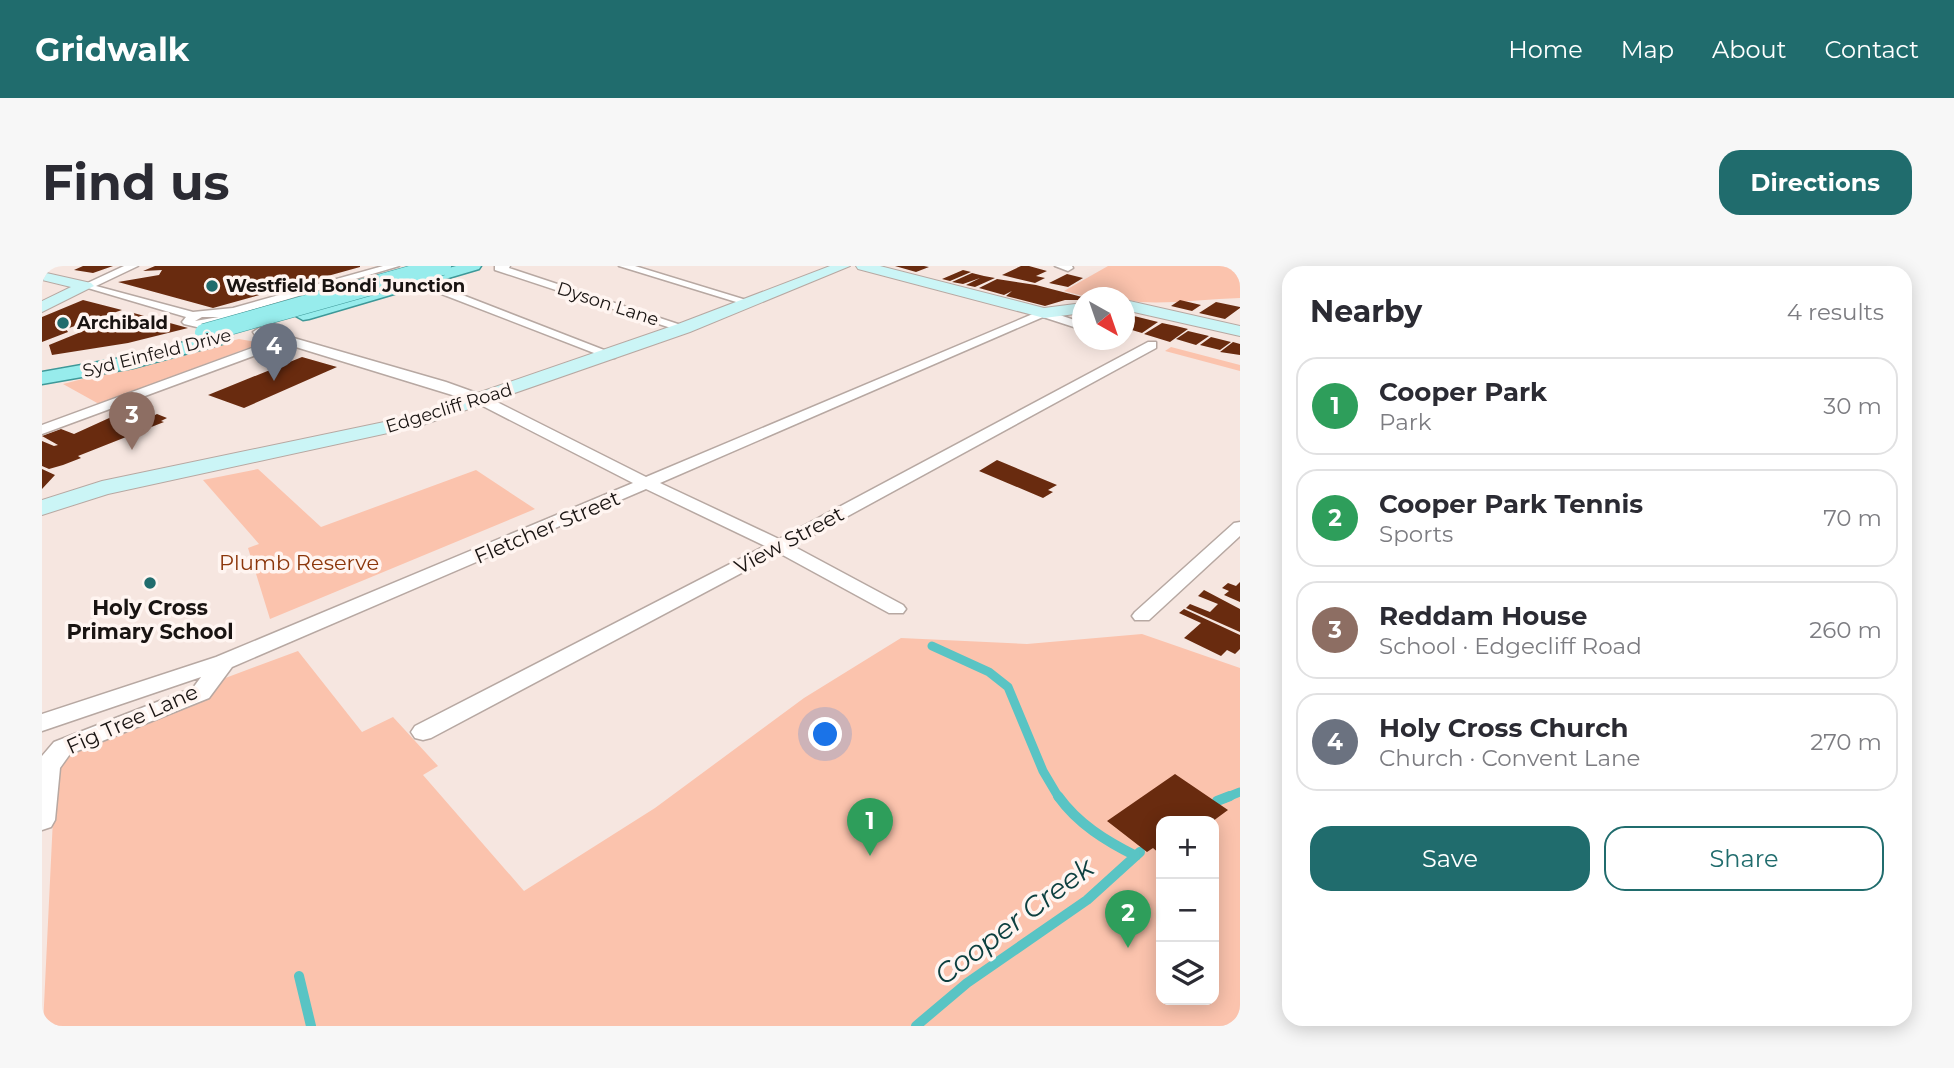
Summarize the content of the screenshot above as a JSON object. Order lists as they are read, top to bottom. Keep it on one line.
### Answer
{"streets":{"main road":["Syd Einfeld Drive"],"street":["Dyson Lane","Edgecliff Road","Fletcher Street","View Street","Fig Tree Lane"]},"crossings":[["Dyson Lane","Edgecliff Road"],["Fletcher Street","Fig Tree Lane"]],"water":["Cooper Creek"],"parks":["Plumb Reserve"],"places":["Westfield Bondi Junction","Archibald","Holy Cross Primary School"],"north":"bottom right","page":{"header":"Gridwalk","nav":["Home","Map","About","Contact"],"buttons":["Directions",["Save","Share"]],"title":"Find us","heading":["Nearby","4 results"],"pins":["4","3","1","2"],"list":[{"mark":"1","name":"Cooper Park","note":"Park","value":"30 m"},{"mark":"2","name":"Cooper Park Tennis","note":"Sports","value":"70 m"},{"mark":"3","name":"Reddam House","note":"School · Edgecliff Road","value":"260 m"},{"mark":"4","name":"Holy Cross Church","note":"Church · Convent Lane","value":"270 m"}],"map_buttons":["+","−"]}}
